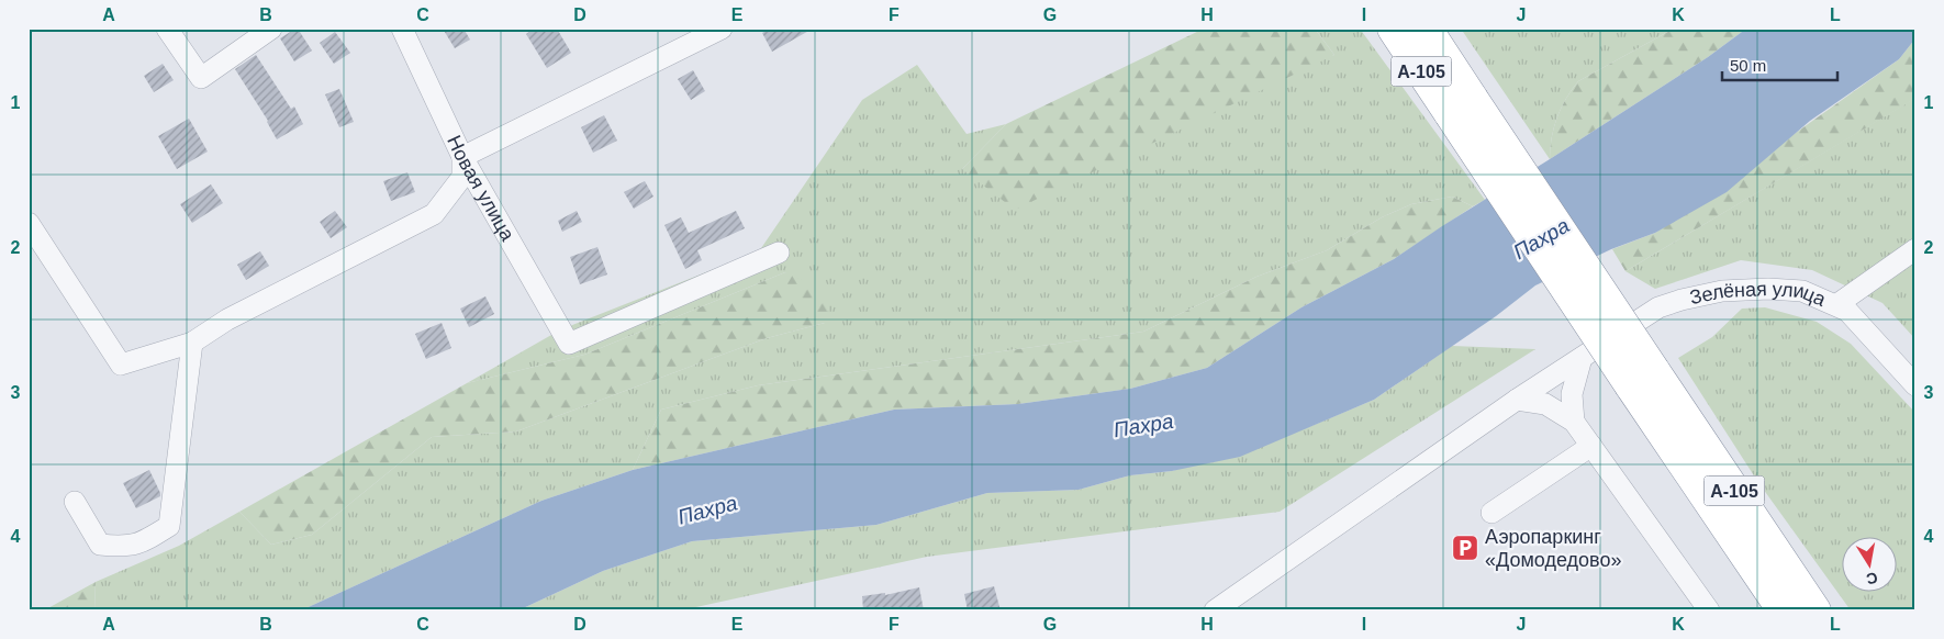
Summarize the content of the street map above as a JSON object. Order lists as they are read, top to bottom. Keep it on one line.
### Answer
{"streets":{"highway":["А-105"],"street":["Новая улица","Зелёная улица"]},"water":["Пахра"],"places":{"parking":["Аэропаркинг «Домодедово»"]},"scale_bar":"50 m","north":"bottom","grid":{"columns":["A","B","C","D","E","F","G","H","I","J","K","L"],"rows":["1","2","3","4"]}}
